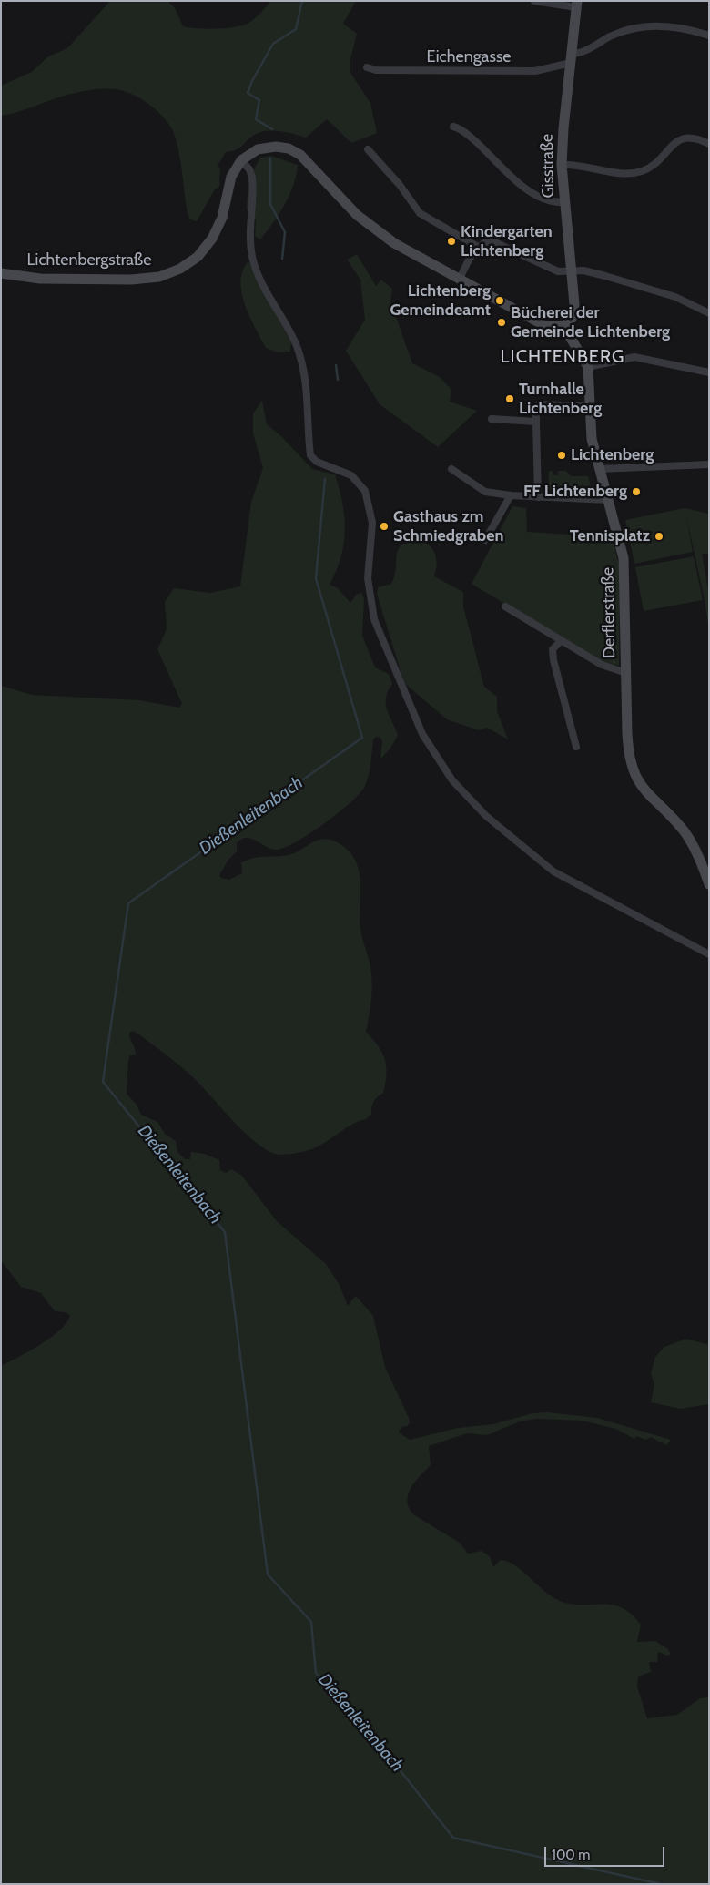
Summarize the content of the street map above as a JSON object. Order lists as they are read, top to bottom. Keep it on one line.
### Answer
{"streets":{"street":["Eichengasse","Gisstraße","Lichtenbergstraße","Derflerstraße"]},"crossings":[["Eichengasse","Gisstraße"],["Gisstraße","Lichtenbergstraße"],["Gisstraße","Derflerstraße"],["Lichtenbergstraße","Derflerstraße"]],"districts":["LICHTENBERG"],"water":["Dießenleitenbach"],"places":["Kindergarten Lichtenberg","Lichtenberg Gemeindeamt","Bücherei der Gemeinde Lichtenberg","Turnhalle Lichtenberg","Lichtenberg","FF Lichtenberg","Gasthaus zm Schmiedgraben","Tennisplatz"],"scale_bar":"100 m"}
